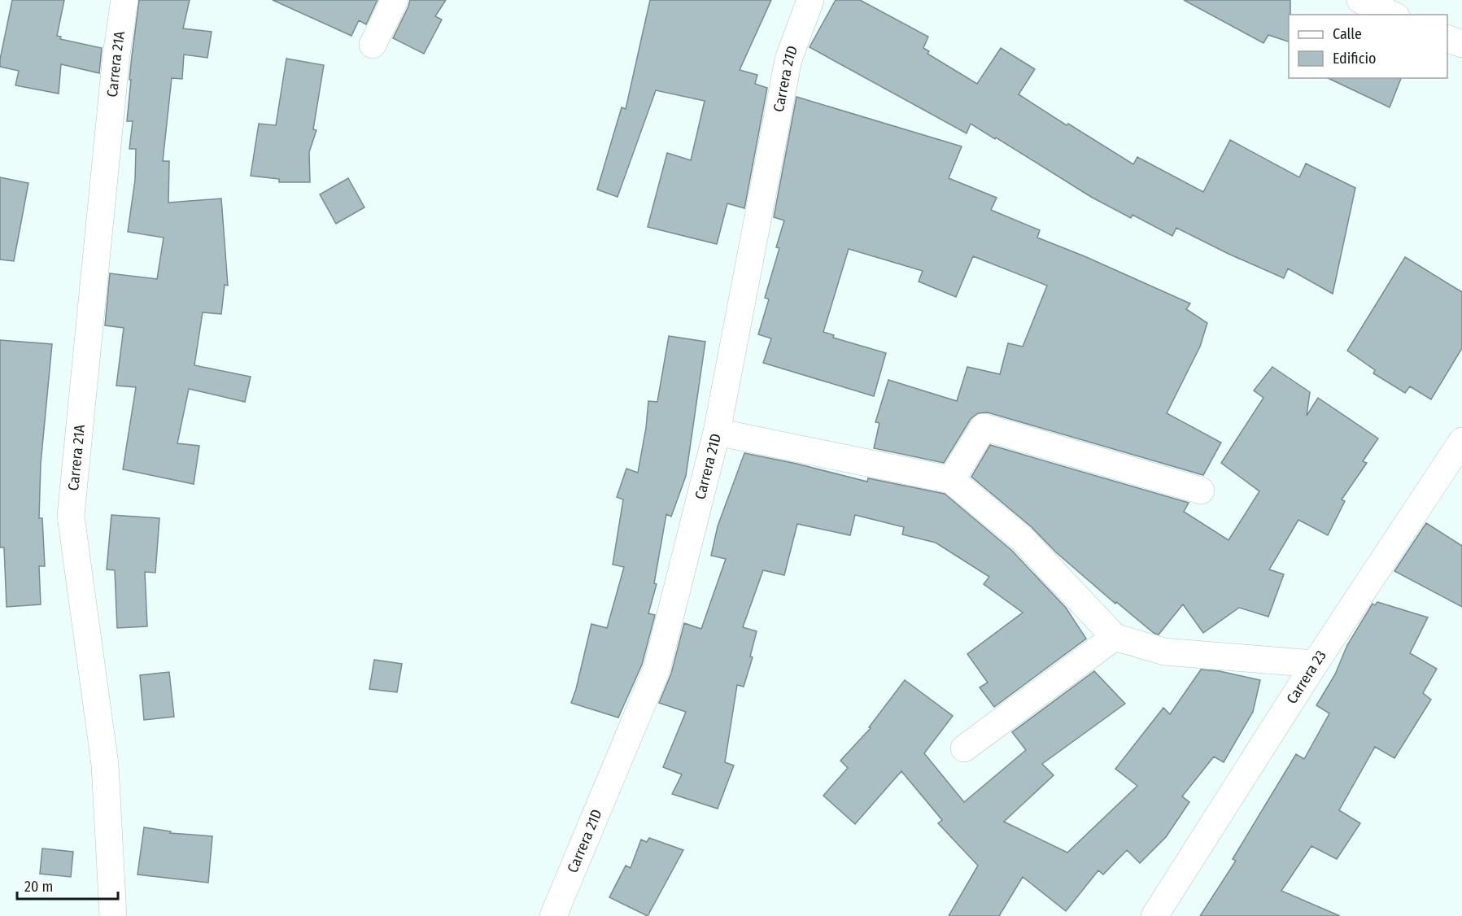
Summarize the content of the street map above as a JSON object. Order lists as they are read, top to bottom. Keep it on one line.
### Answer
{"streets":{"street":["Carrera 21A","Carrera 21D","Carrera 23"]},"legend":["Calle","Edificio"],"scale_bar":"20 m"}
